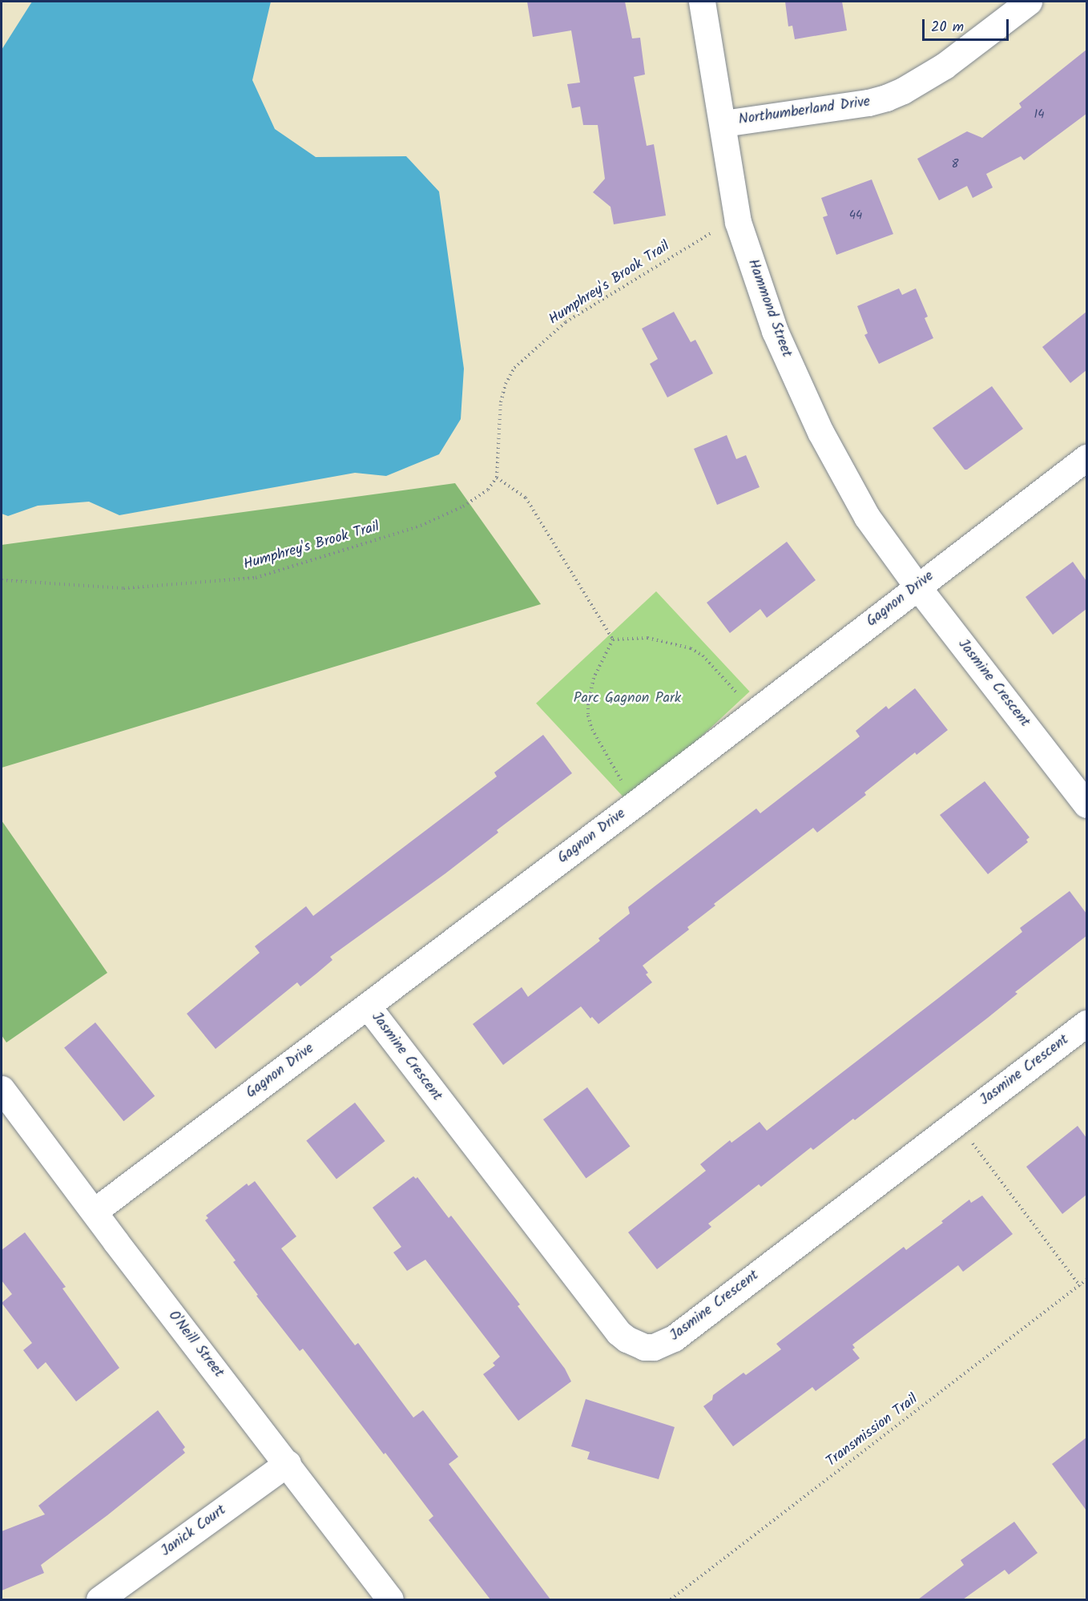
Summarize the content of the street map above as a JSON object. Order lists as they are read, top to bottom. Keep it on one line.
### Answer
{"streets":{"street":["Northumberland Drive","Hammond Street","Gagnon Drive","Jasmine Crescent","O'Neill Street","Janick Court"],"path":["Humphrey's Brook Trail","Transmission Trail"]},"crossings":[["Northumberland Drive","Hammond Street"],["Hammond Street","Gagnon Drive"],["Hammond Street","Jasmine Crescent"],["Gagnon Drive","Jasmine Crescent"],["Gagnon Drive","O'Neill Street"],["O'Neill Street","Janick Court"]],"parks":["Parc Gagnon Park"],"house_numbers":["14","8","44"],"scale_bar":"20 m"}
